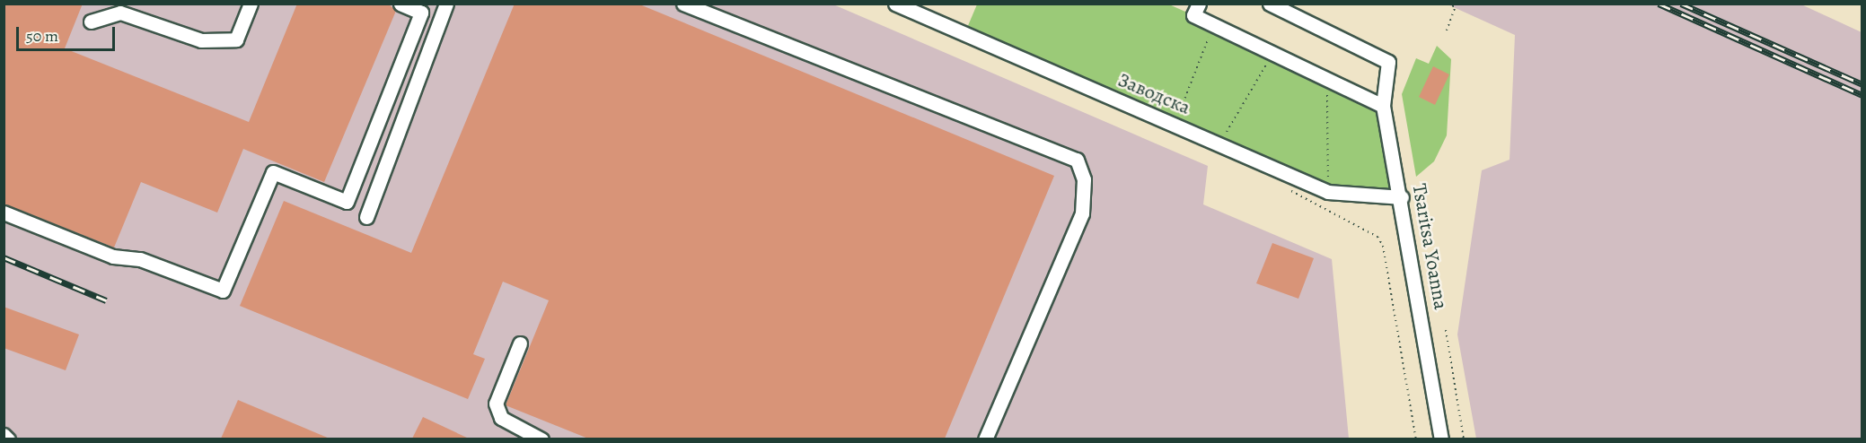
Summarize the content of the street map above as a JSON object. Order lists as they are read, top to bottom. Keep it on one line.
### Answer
{"streets":{"street":["Заводска","Tsaritsa Yoanna"]},"crossings":[["Заводска","Tsaritsa Yoanna"]],"scale_bar":"50 m"}
